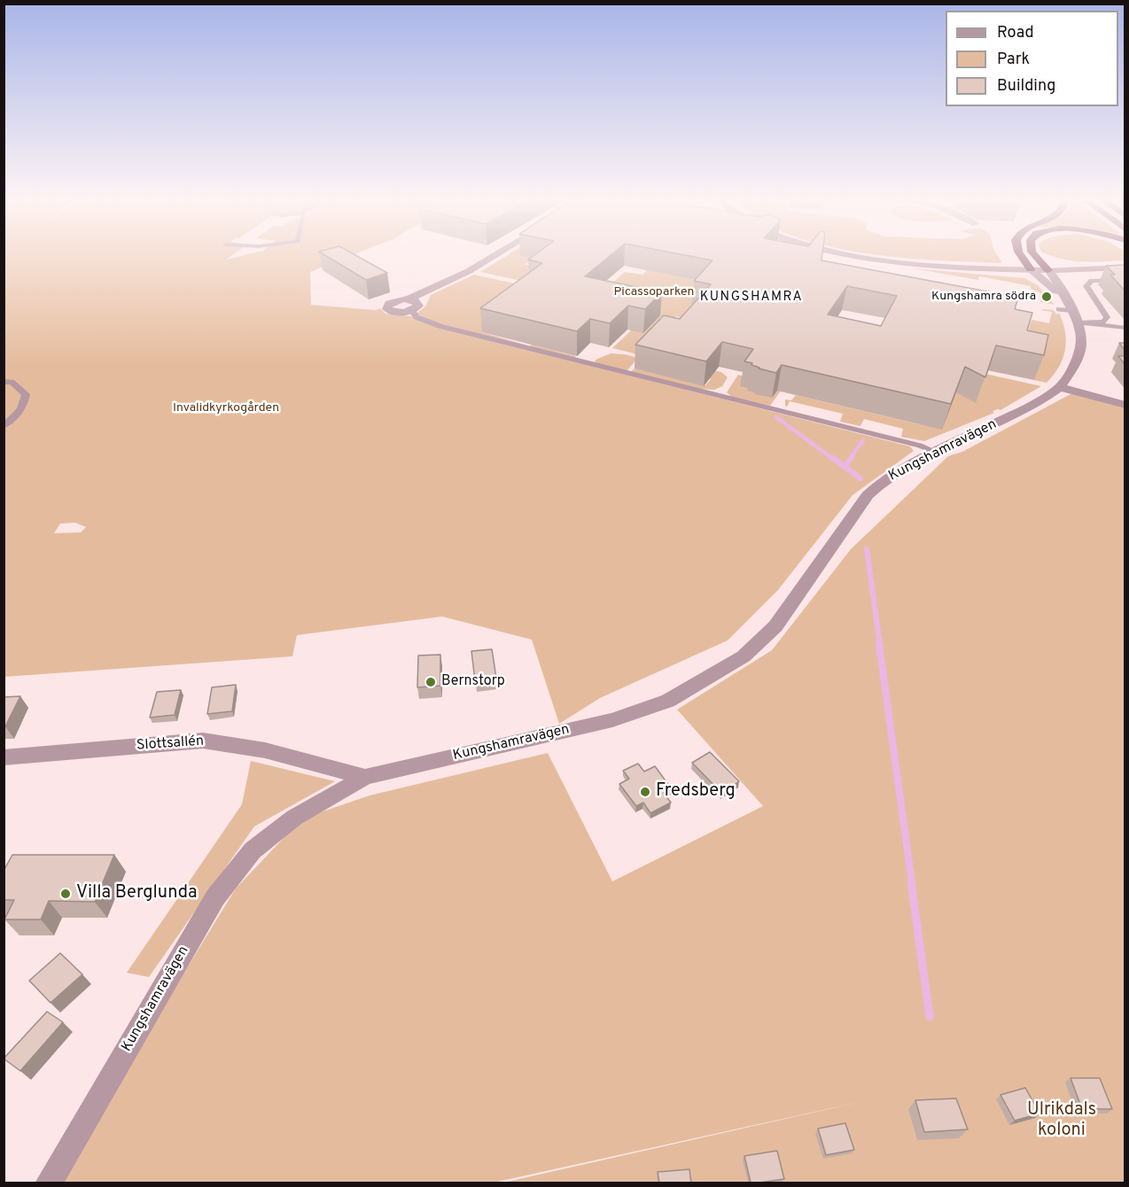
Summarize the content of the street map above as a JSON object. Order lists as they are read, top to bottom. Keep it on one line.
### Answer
{"streets":{"street":["Kungshamravägen","Slottsallén"]},"crossings":[["Kungshamravägen","Slottsallén"]],"districts":["KUNGSHAMRA"],"parks":["Picassoparken","Invalidkyrkogården","Ulrikdals koloni"],"places":["Kungshamra södra","Bernstorp","Fredsberg","Villa Berglunda"],"legend":["Road","Park","Building"]}
